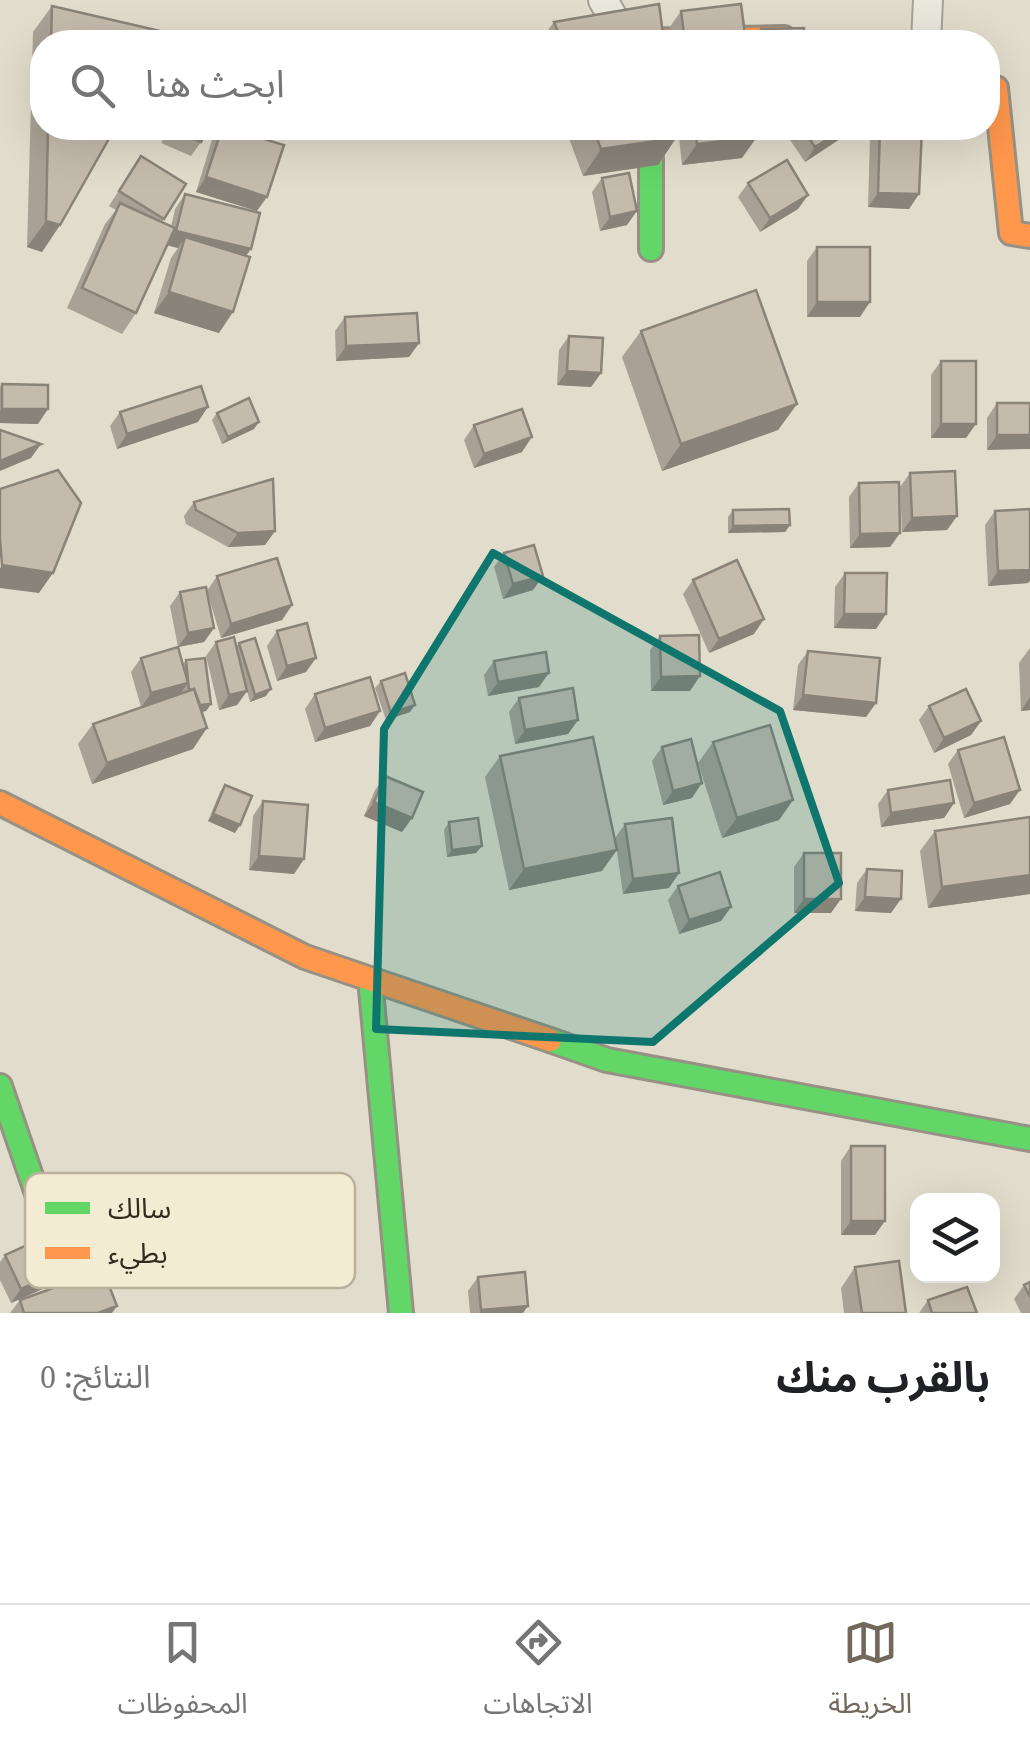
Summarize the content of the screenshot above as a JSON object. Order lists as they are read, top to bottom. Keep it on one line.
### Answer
{"legend":["سالك","بطيء"],"page":{"search":"ابحث هنا","heading":["بالقرب منك","النتائج: 0"],"nav":["الخريطة","الاتجاهات","المحفوظات"]}}
